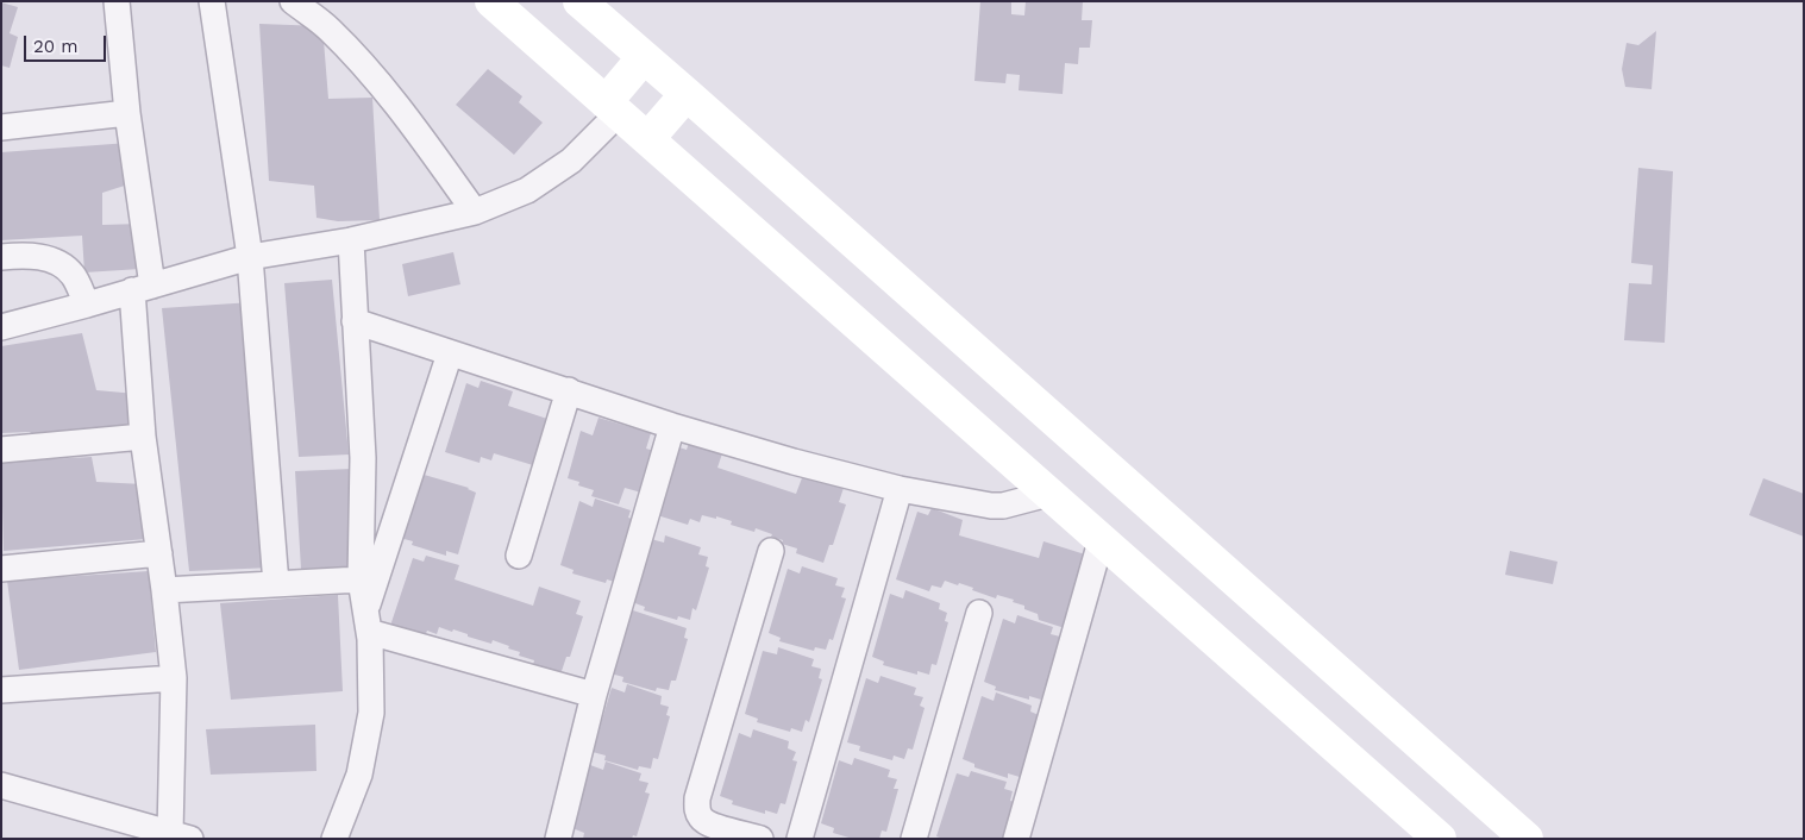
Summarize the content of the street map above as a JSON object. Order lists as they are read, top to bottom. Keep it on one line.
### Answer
{"scale_bar":"20 m"}
